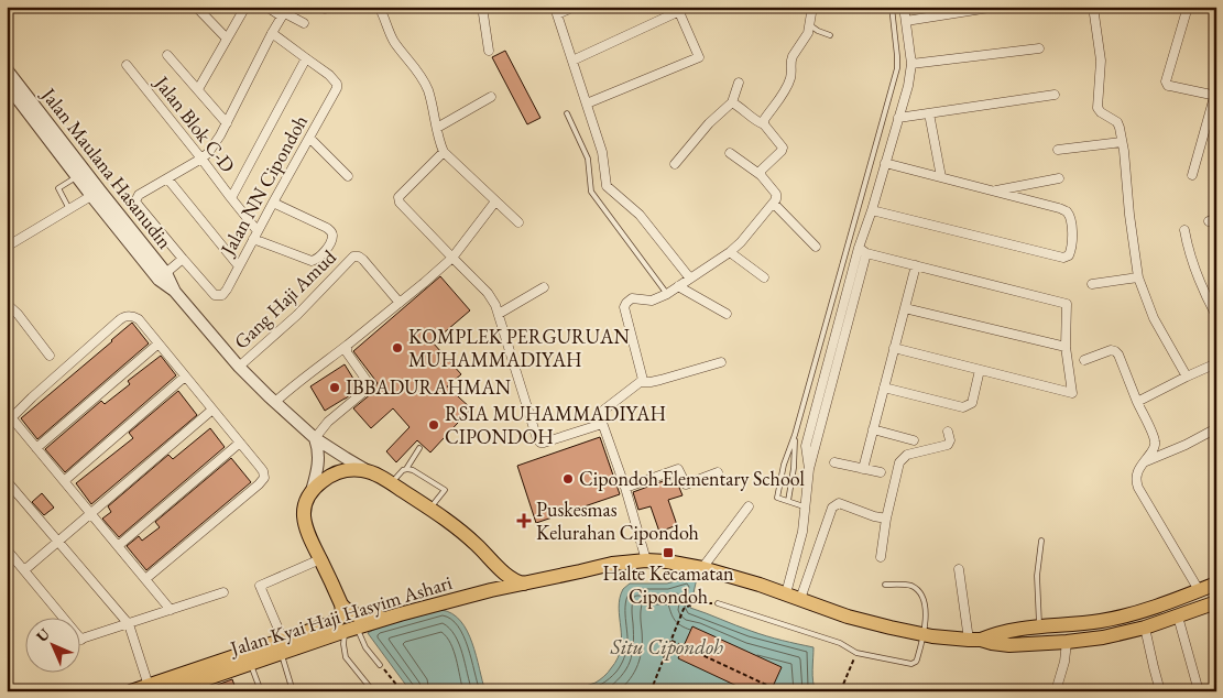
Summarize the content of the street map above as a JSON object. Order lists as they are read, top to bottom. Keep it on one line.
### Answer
{"streets":{"main road":["Jalan Kyai Haji Hasyim Ashari"],"street":["Jalan Blok C-D","Jalan Maulana Hasanudin","Jalan NN Cipondoh","Gang Haji Amud"]},"crossings":[["Jalan Blok C-D","Jalan NN Cipondoh"],["Jalan Maulana Hasanudin","Gang Haji Amud"]],"water":["Situ Cipondoh"],"places":{"other":["KOMPLEK PERGURUAN MUHAMMADIYAH","IBBADURAHMAN","RSIA MUHAMMADIYAH CIPONDOH","Cipondoh Elementary School"],"health":["Puskesmas Kelurahan Cipondoh"],"transit":["Halte Kecamatan Cipondoh"]},"north":"top left"}
